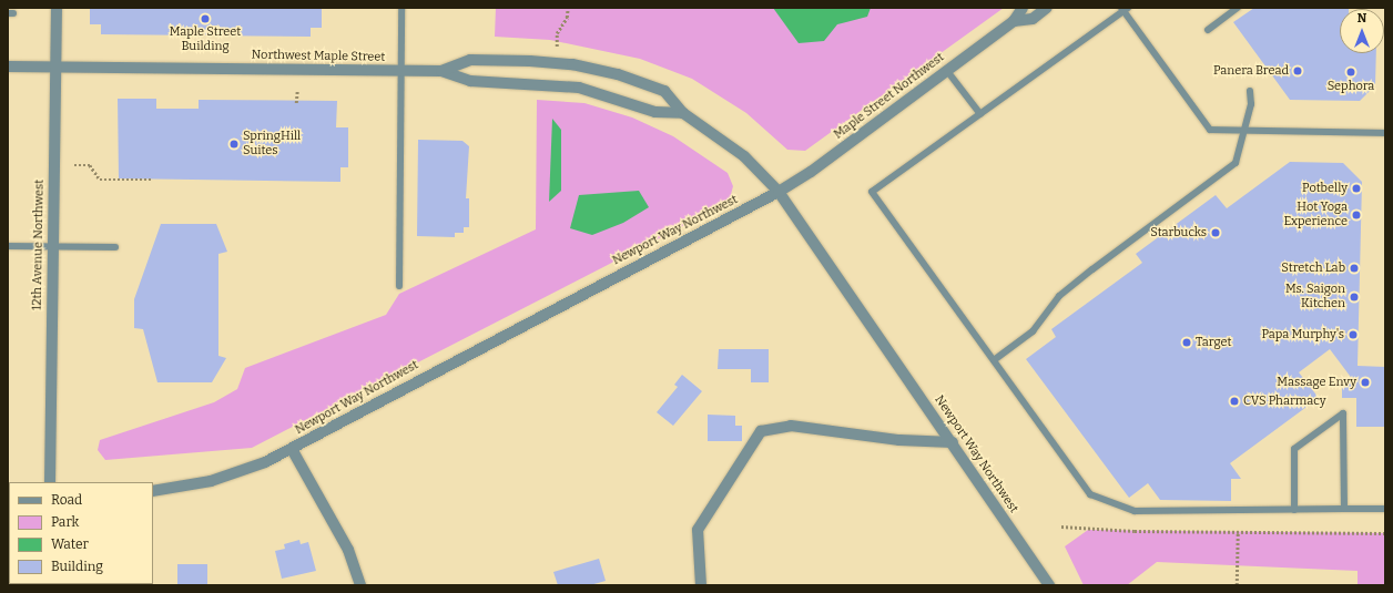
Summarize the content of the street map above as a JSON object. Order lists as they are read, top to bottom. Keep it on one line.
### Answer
{"streets":{"street":["Northwest Maple Street","Maple Street Northwest","Newport Way Northwest","12th Avenue Northwest"]},"crossings":[["Northwest Maple Street","Maple Street Northwest"],["Northwest Maple Street","Newport Way Northwest"],["Northwest Maple Street","12th Avenue Northwest"],["Maple Street Northwest","Newport Way Northwest"]],"places":["Maple Street Building","Panera Bread","Sephora","SpringHill Suites","Potbelly","Hot Yoga Experience","Starbucks","Stretch Lab","Ms. Saigon Kitchen","Papa Murphy's","Target","Massage Envy","CVS Pharmacy"],"legend":["Road","Park","Water","Building"],"north":"top"}
